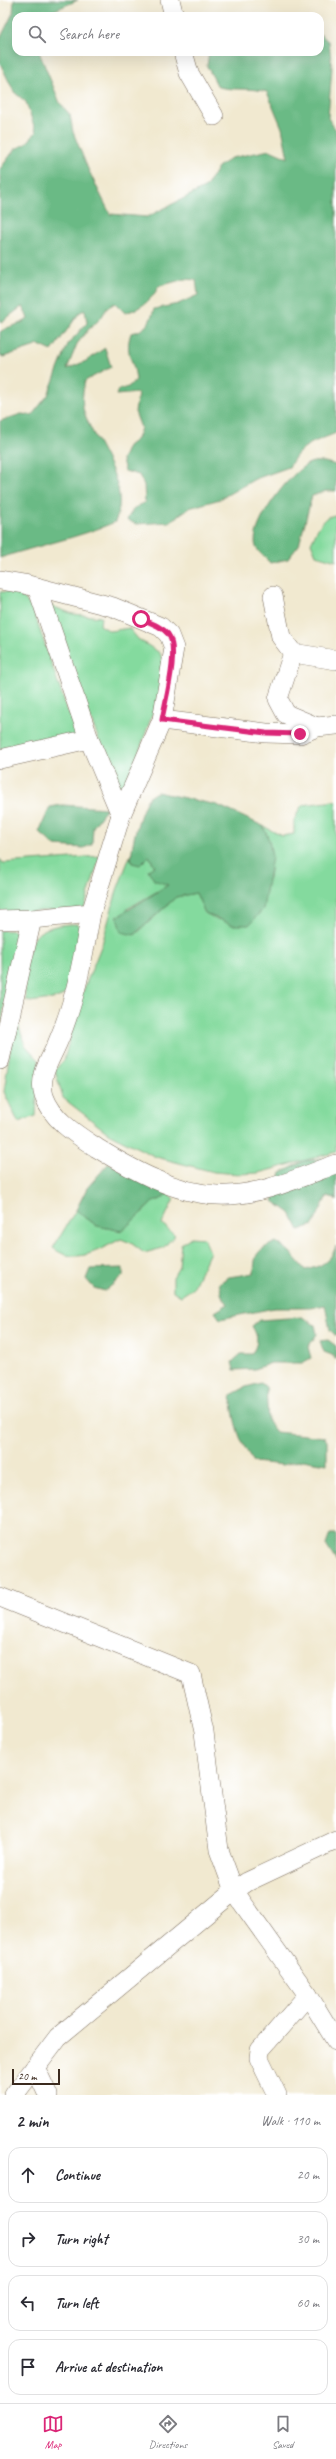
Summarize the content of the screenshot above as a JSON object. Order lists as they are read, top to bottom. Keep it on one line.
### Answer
{"scale_bar":"20 m","page":{"search":"Search here","scale":"20 m","heading":["2 min","Walk · 110 m"],"list":[["Continue","20 m"],["Turn right","30 m"],["Turn left","60 m"],"Arrive at destination"],"nav":["Map","Directions","Saved"]}}
